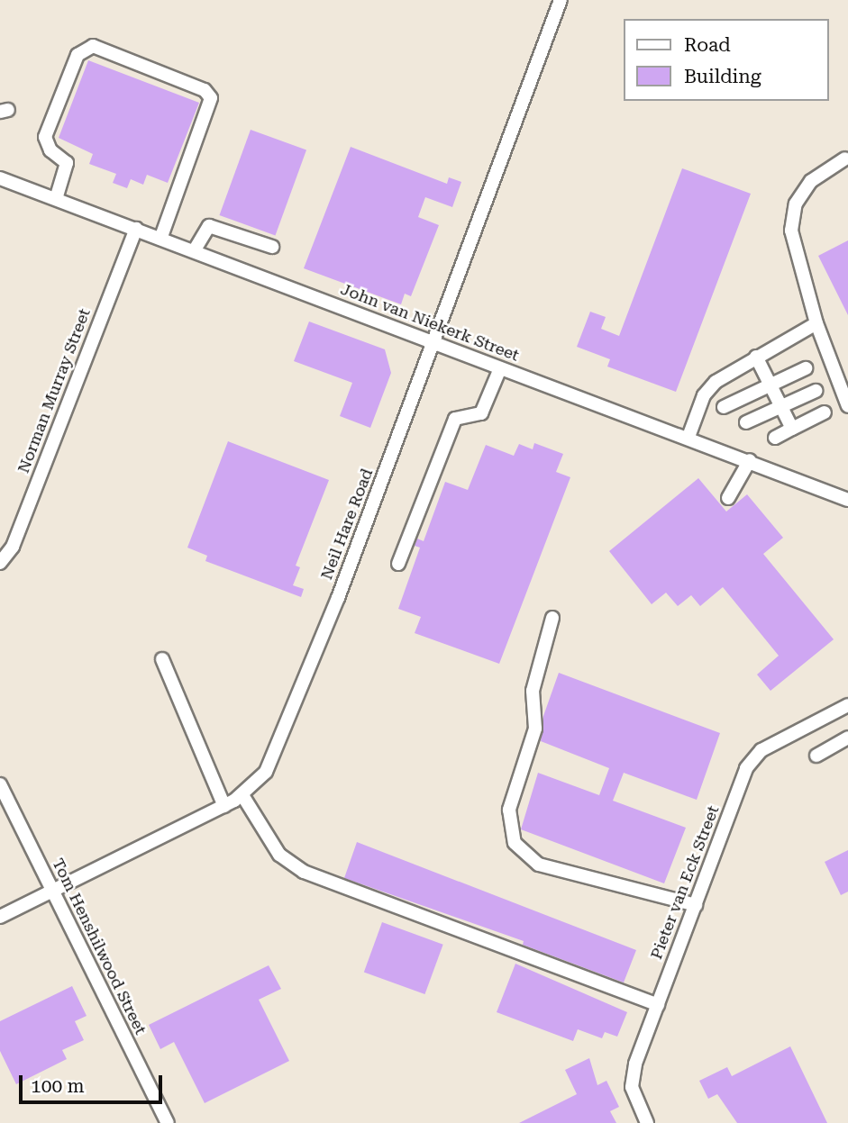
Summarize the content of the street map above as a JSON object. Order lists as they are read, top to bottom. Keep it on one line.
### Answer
{"streets":{"street":["John van Niekerk Street","Norman Murray Street","Neil Hare Road","Pieter van Eck Street","Tom Henshilwood Street"]},"crossings":[["John van Niekerk Street","Norman Murray Street"],["John van Niekerk Street","Neil Hare Road"],["Neil Hare Road","Tom Henshilwood Street"]],"legend":["Road","Building"],"scale_bar":"100 m"}
